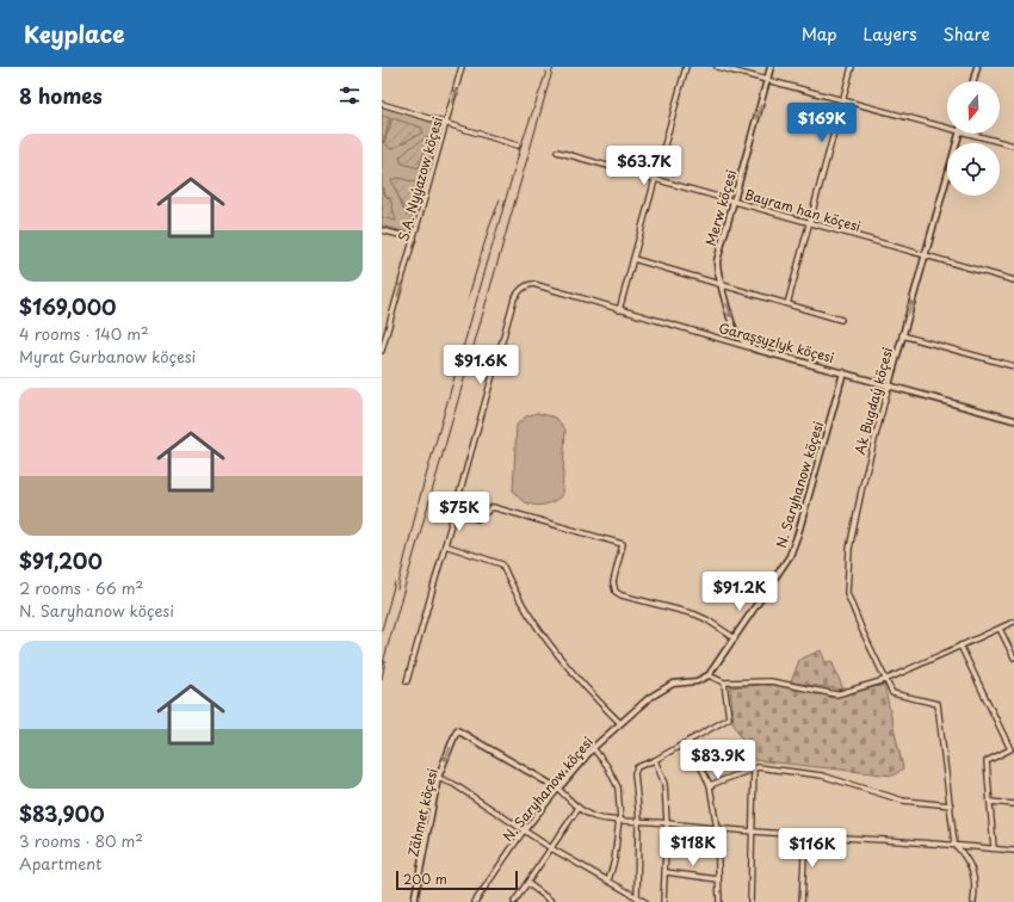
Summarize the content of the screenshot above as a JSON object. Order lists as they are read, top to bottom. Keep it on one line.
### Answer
{"streets":{"main road":["Merw köçesi","Garaşsyzlyk köçesi","Ak Bugdaý köçesi","N. Saryhanow köçesi","Zähmet köçesi"],"street":["S.A. Nyýazow köçesi","Bayram han köçesi"]},"crossings":[["Merw köçesi","Bayram han köçesi"],["Merw köçesi","Garaşsyzlyk köçesi"],["Bayram han köçesi","Ak Bugdaý köçesi"],["Garaşsyzlyk köçesi","Ak Bugdaý köçesi"],["Garaşsyzlyk köçesi","N. Saryhanow köçesi"],["N. Saryhanow köçesi","Zähmet köçesi"]],"one_way":["S.A. Nyýazow köçesi","Merw köçesi"],"scale_bar":"200 m","north":"bottom","page":{"header":"Keyplace","nav":["Map","Layers","Share"],"heading":"8 homes","price":["$169K","$63.7K","$91.6K","$75K","$91.2K","$83.9K","$118K","$116K"],"list":[{"name":"$169,000","note":"4 rooms · 140 m² · Myrat Gurbanow köçesi"},{"name":"$91,200","note":"2 rooms · 66 m² · N. Saryhanow köçesi"},{"name":"$83,900","note":"3 rooms · 80 m² · Apartment"}],"scale":"200 m"}}
